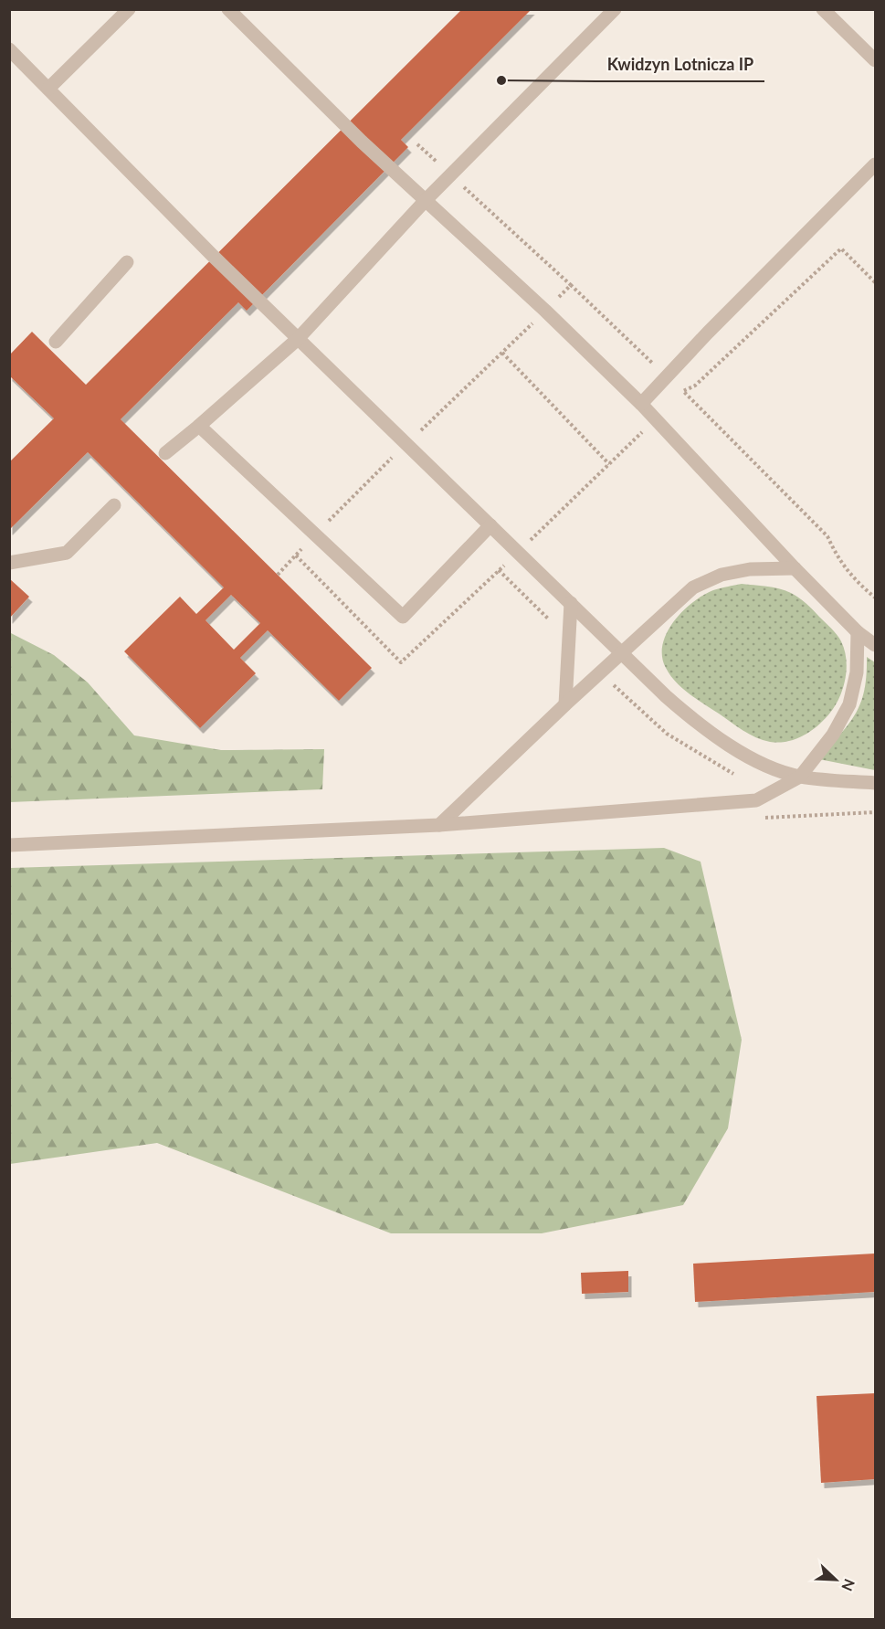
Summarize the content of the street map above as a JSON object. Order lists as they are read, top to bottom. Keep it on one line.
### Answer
{"places":["Kwidzyn Lotnicza IP"],"north":"bottom right"}
